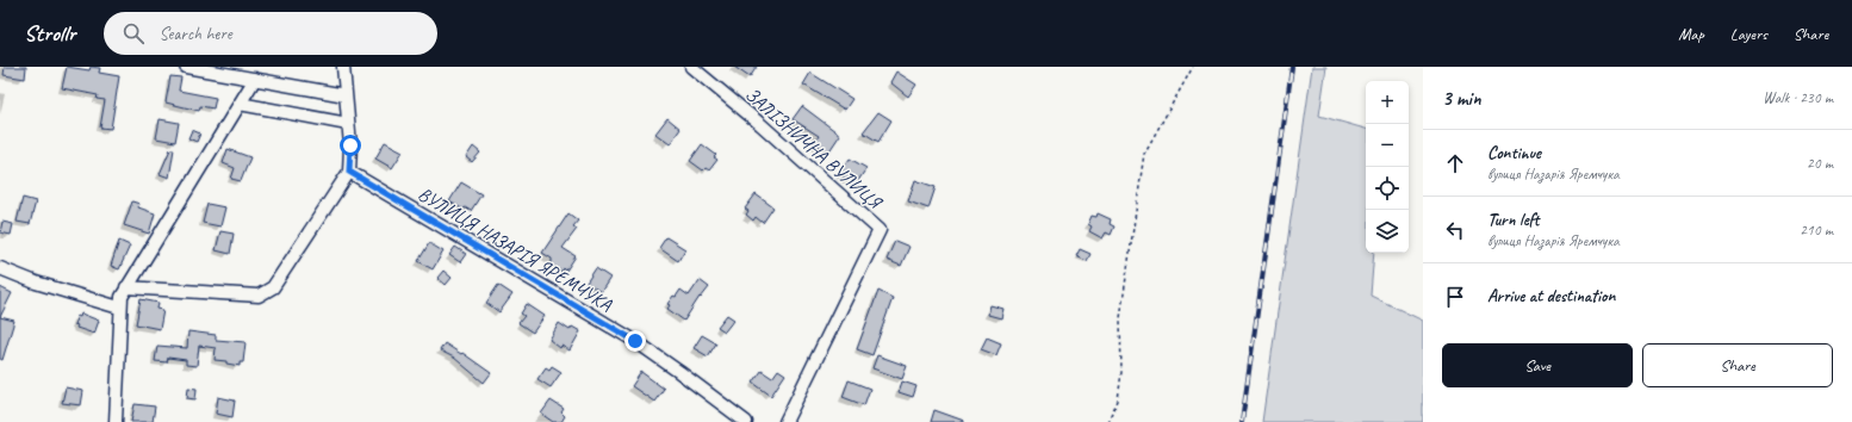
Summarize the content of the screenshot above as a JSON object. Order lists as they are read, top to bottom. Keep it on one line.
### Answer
{"streets":{"street":["ЗАЛІЗНИЧНА ВУЛИЦЯ","ВУЛИЦЯ НАЗАРІЯ ЯРЕМЧУКА"]},"page":{"header":"Strollr","search":"Search here","nav":["Map","Layers","Share"],"heading":["3 min","Walk · 230 m"],"map_buttons":["+","−"],"list":[["Continue","вулиця Назарія Яремчука","20 m"],["Turn left","вулиця Назарія Яремчука","210 m"],"Arrive at destination"],"buttons":["Save","Share"]}}
